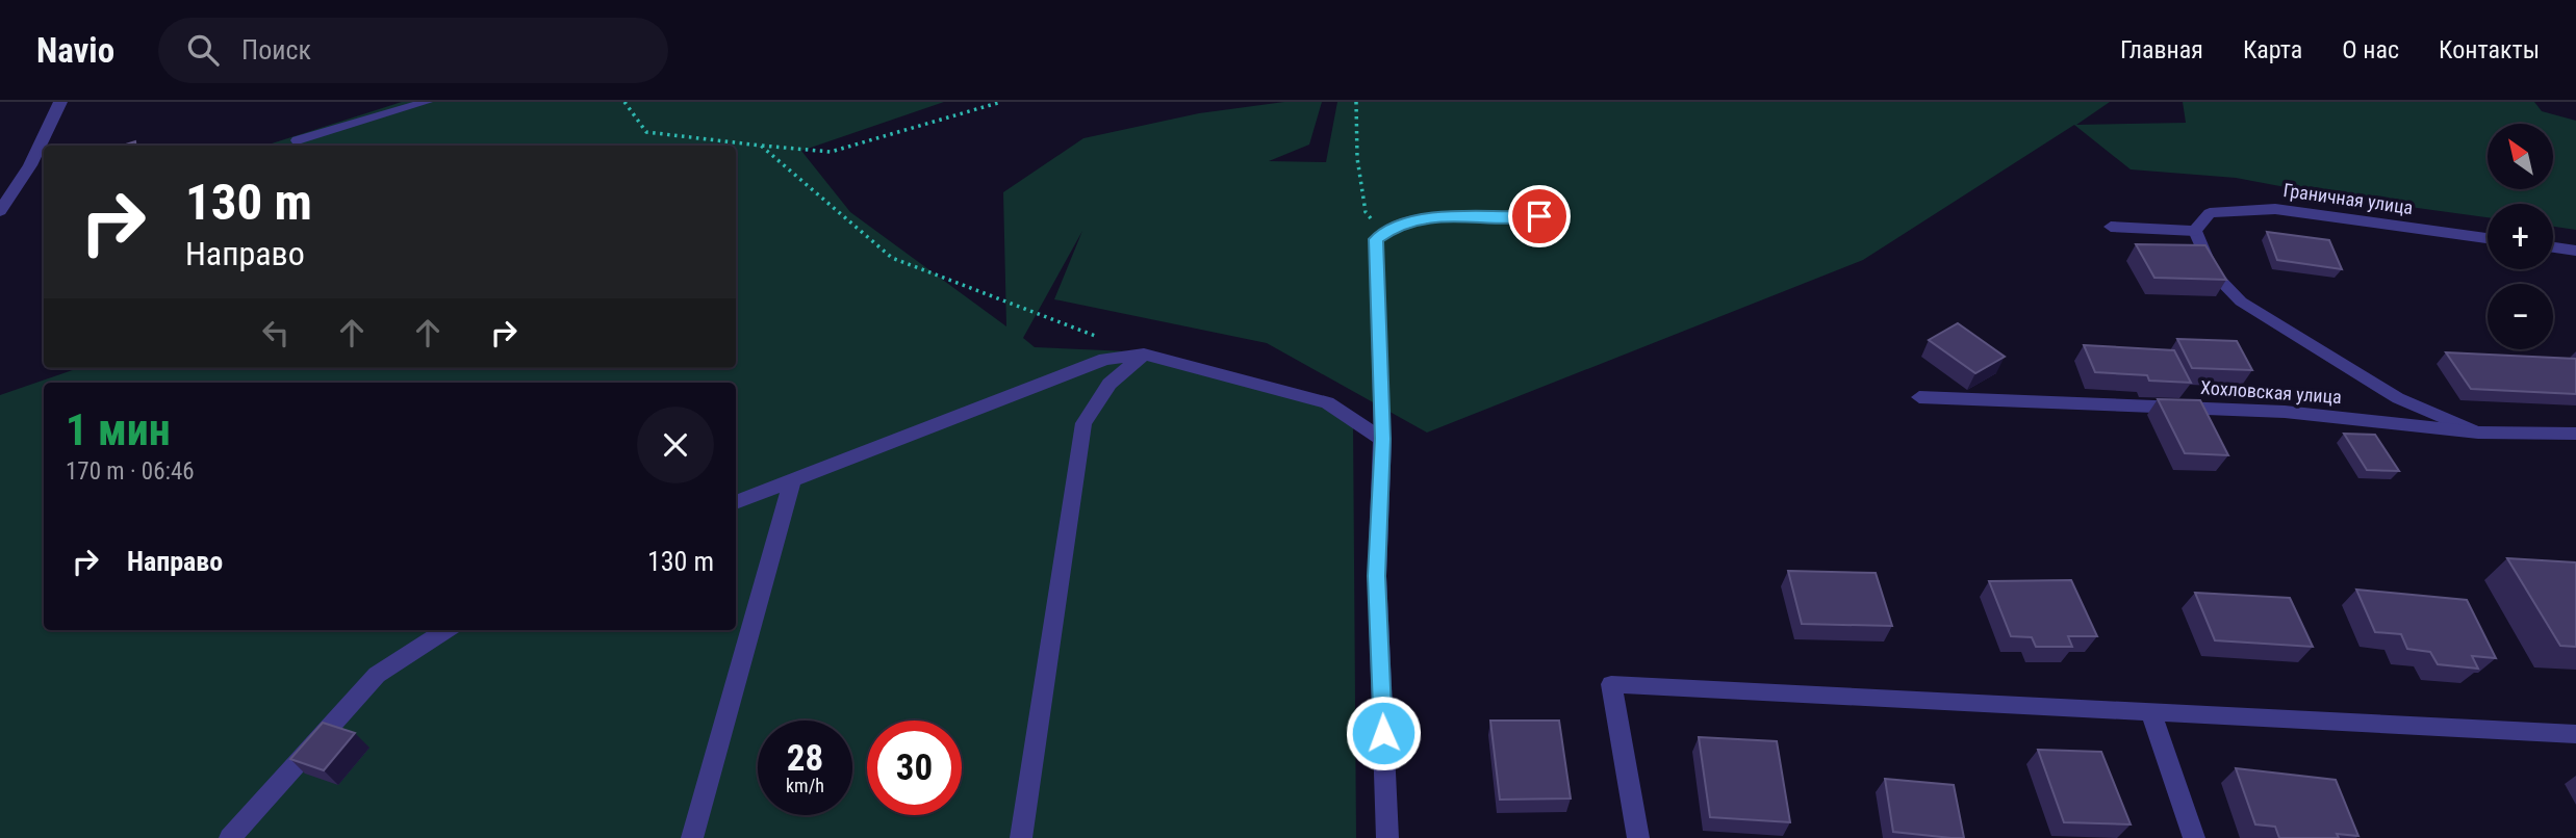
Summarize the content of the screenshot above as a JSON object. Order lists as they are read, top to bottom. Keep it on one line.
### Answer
{"streets":{"street":["Граничная улица","Хохловская улица"]},"north":"top left","page":{"header":"Navio","search":"Поиск","nav":["Главная","Карта","О нас","Контакты"],"map_buttons":["+","−"],"turn":["130 m","Направо"],"heading":["1 мин","170 m · 06:46"],"list":[{"name":"Направо","value":"130 m"}],"speed":"28 km/h","limit":"30"}}
